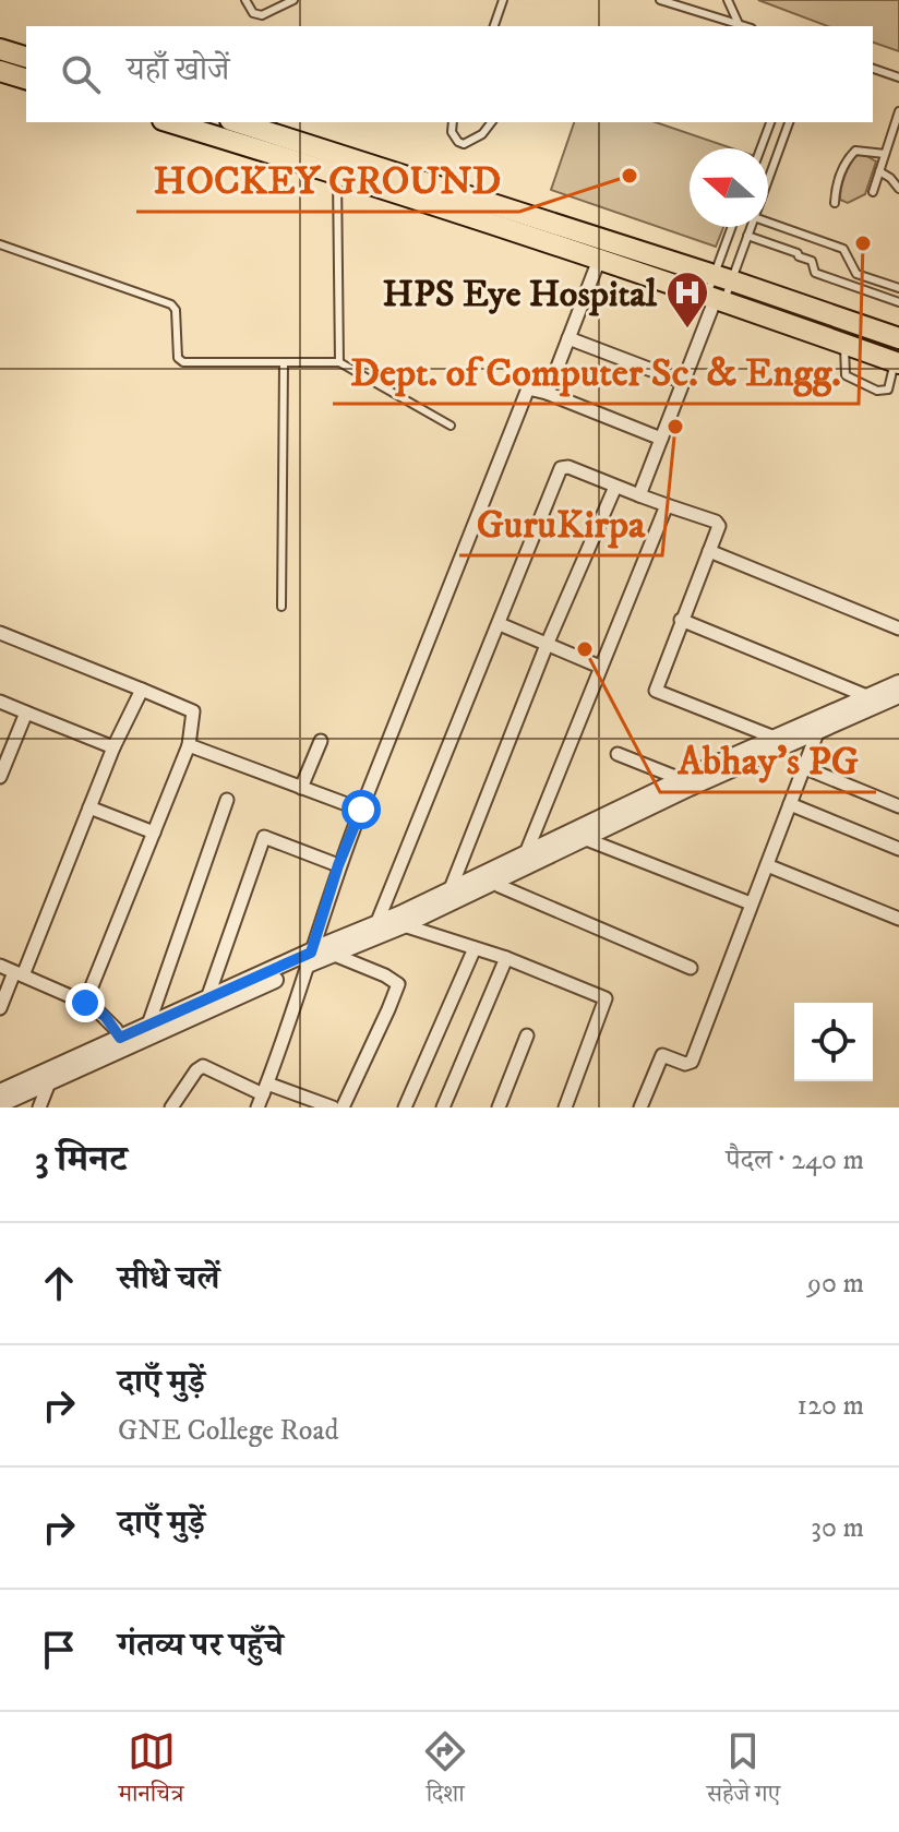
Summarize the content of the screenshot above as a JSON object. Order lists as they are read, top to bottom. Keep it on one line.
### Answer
{"places":{"other":["HOCKEY GROUND","Dept. of Computer Sc. & Engg.","GuruKirpa","Abhay's PG"],"hospital":["HPS Eye Hospital"]},"north":"left","page":{"search":"यहाँ खोजें","heading":["3 मिनट","पैदल · 240 m"],"list":[["सीधे चलें","90 m"],["दाएँ मुड़ें","GNE College Road","120 m"],["दाएँ मुड़ें","30 m"],"गंतव्य पर पहुँचे"],"nav":["मानचित्र","दिशा","सहेजे गए"]}}
